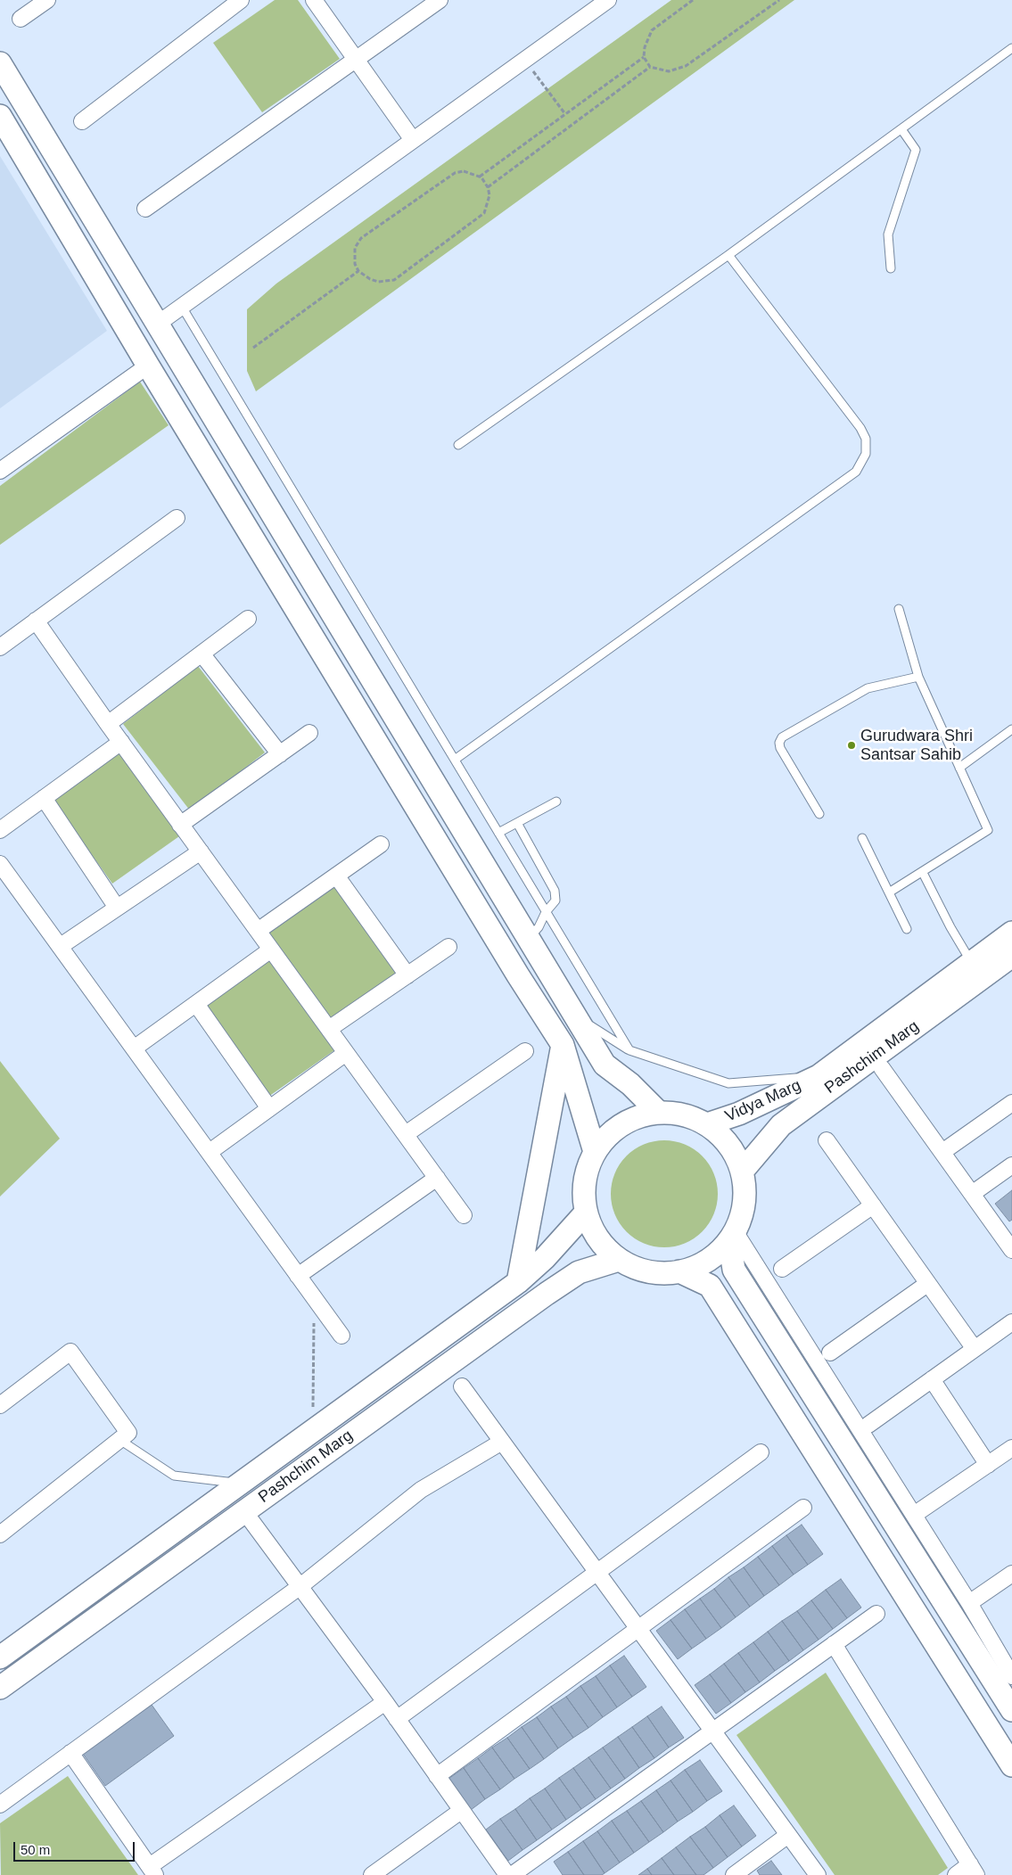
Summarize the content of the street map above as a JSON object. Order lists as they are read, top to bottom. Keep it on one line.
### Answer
{"streets":{"main road":["Pashchim Marg","Vidya Marg"]},"crossings":[["Pashchim Marg","Vidya Marg"]],"places":["Gurudwara Shri Santsar Sahib"],"scale_bar":"50 m"}
